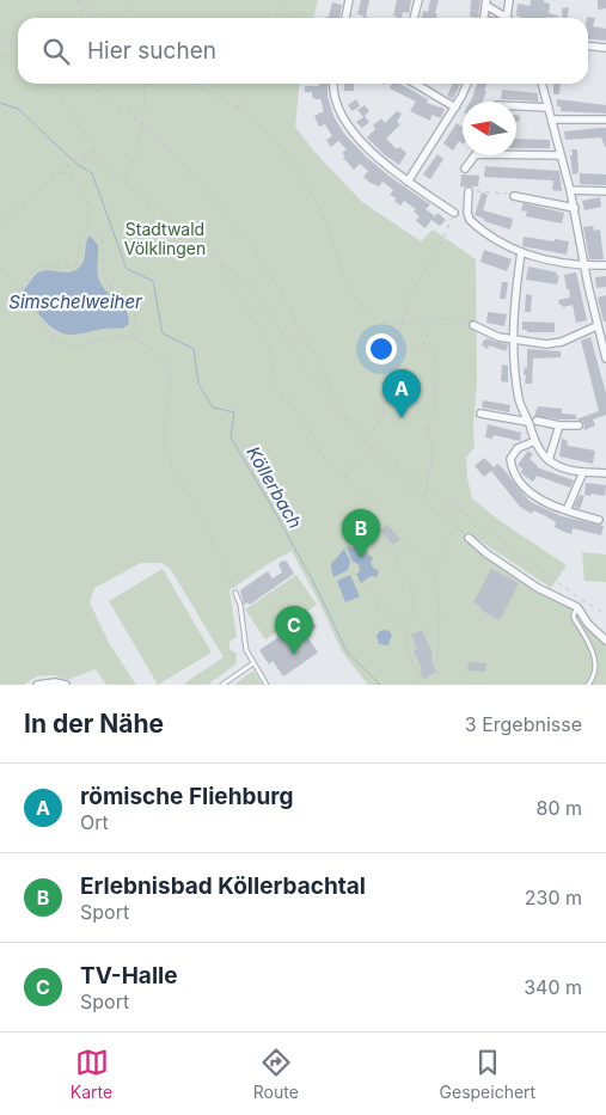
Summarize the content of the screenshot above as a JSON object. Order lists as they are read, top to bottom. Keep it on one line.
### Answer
{"water":["Simschelweiher","Köllerbach"],"parks":["Stadtwald Völklingen"],"north":"left","page":{"search":"Hier suchen","pins":["A","B","C"],"heading":["In der Nähe","3 Ergebnisse"],"list":[{"mark":"A","name":"römische Fliehburg","note":"Ort","value":"80 m"},{"mark":"B","name":"Erlebnisbad Köllerbachtal","note":"Sport","value":"230 m"},{"mark":"C","name":"TV-Halle","note":"Sport","value":"340 m"}],"nav":["Karte","Route","Gespeichert"]}}
